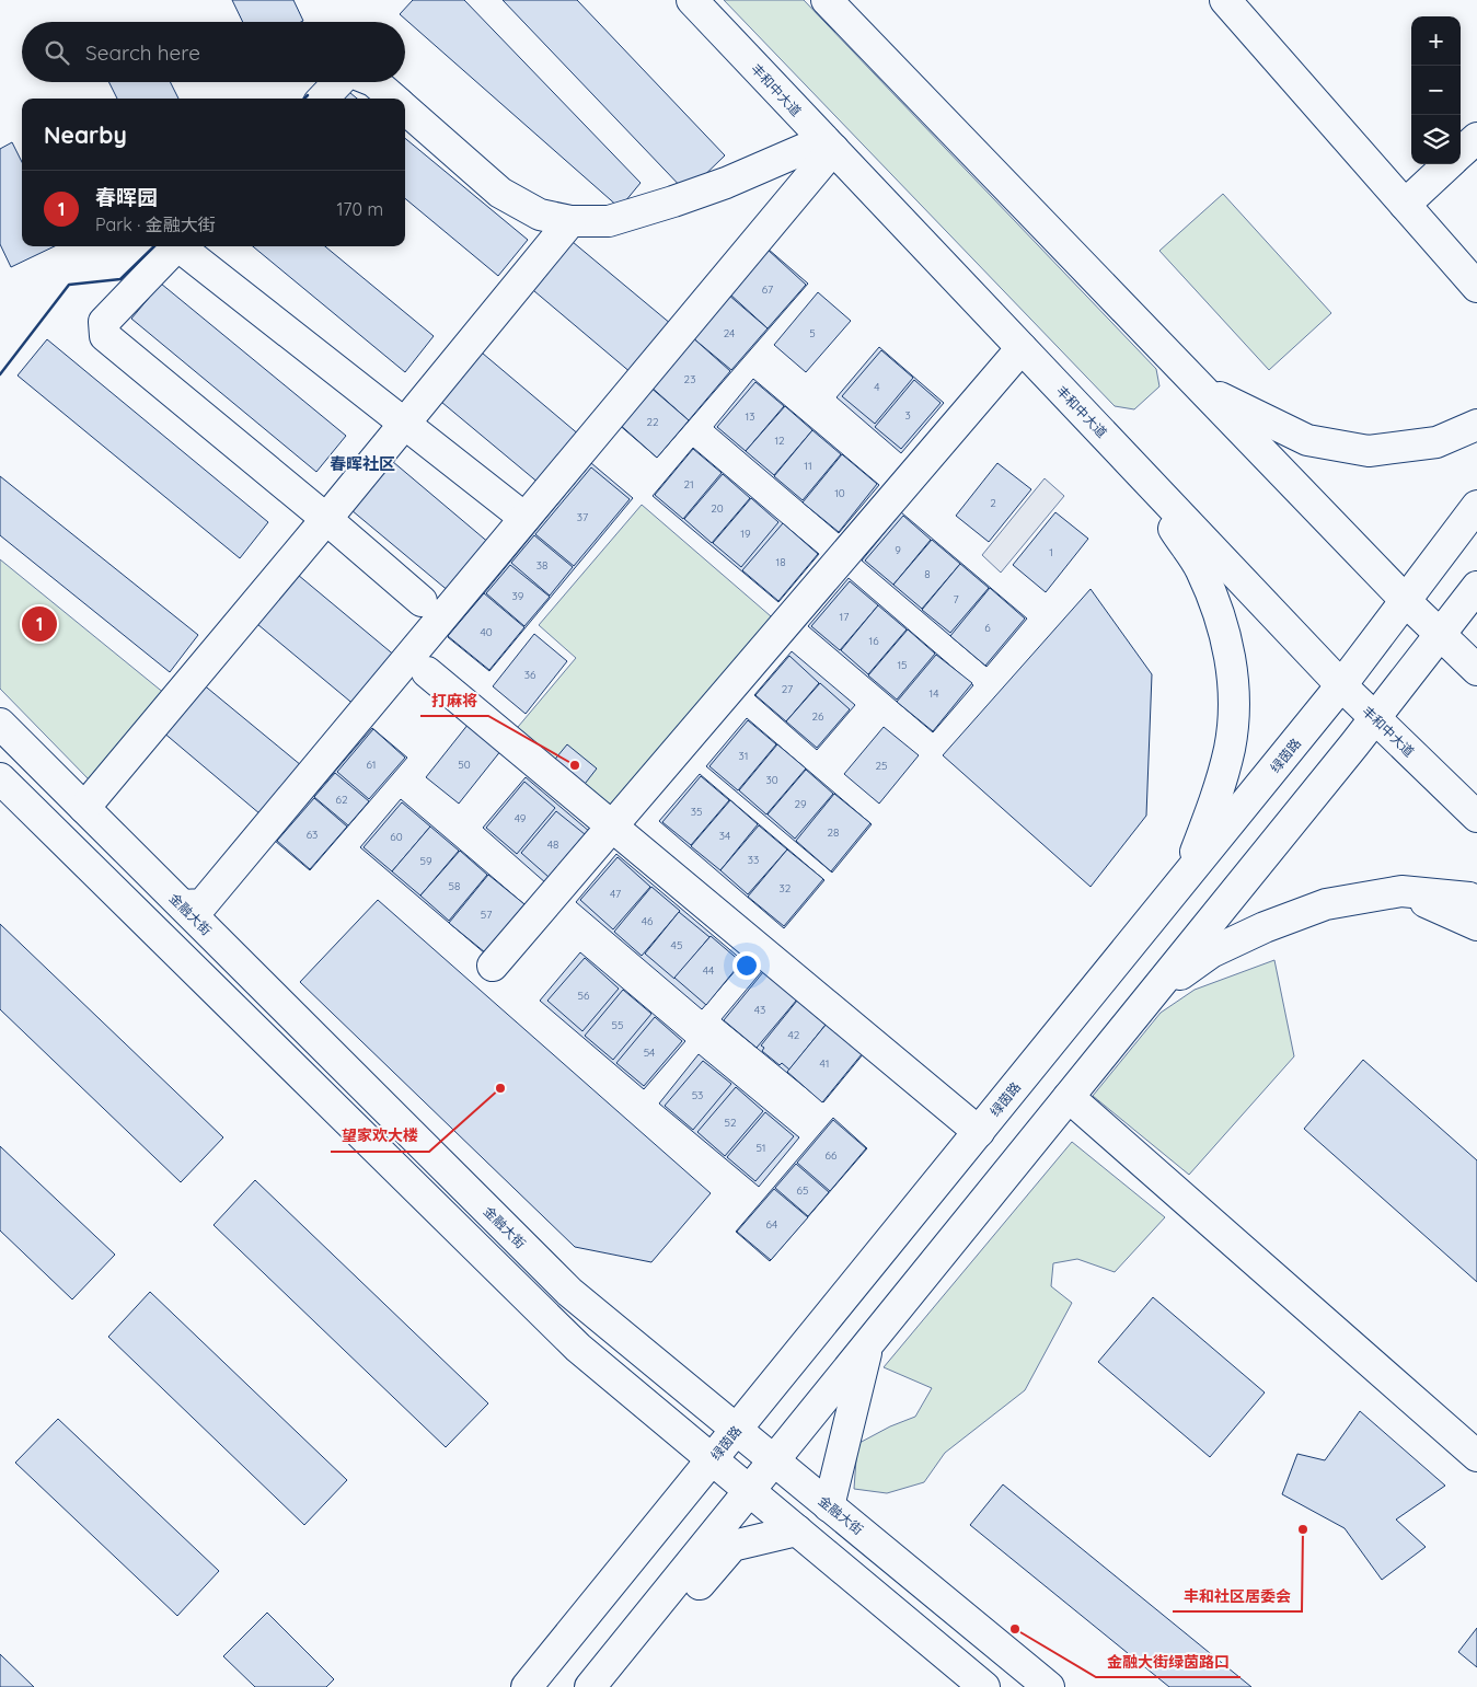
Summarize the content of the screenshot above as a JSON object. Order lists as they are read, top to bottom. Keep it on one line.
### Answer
{"streets":{"street":["丰和中大道","绿茵路","金融大街"]},"crossings":[["丰和中大道","绿茵路"],["绿茵路","金融大街"]],"districts":["春晖社区"],"places":["打麻将","望家欢大楼","丰和社区居委会","金融大街绿茵路口"],"house_numbers":["67","24","5","23","4","3","13","22","12","11","21","10","2","20","37","19","9","1","18","38","8","39","7","17","6","40","16","15","36","27","14","26","31","61","50","25","30","62","29","35","49","28","63","34","60","48","33","59","58","32","47","57","46","45","44","56","43","55","42","54","41","53","52","51","66","65","64"],"page":{"map_buttons":["+","−"],"search":"Search here","heading":"Nearby","list":[{"mark":"1","name":"春晖园","note":"Park · 金融大街","value":"170 m"}],"pins":"1"}}
